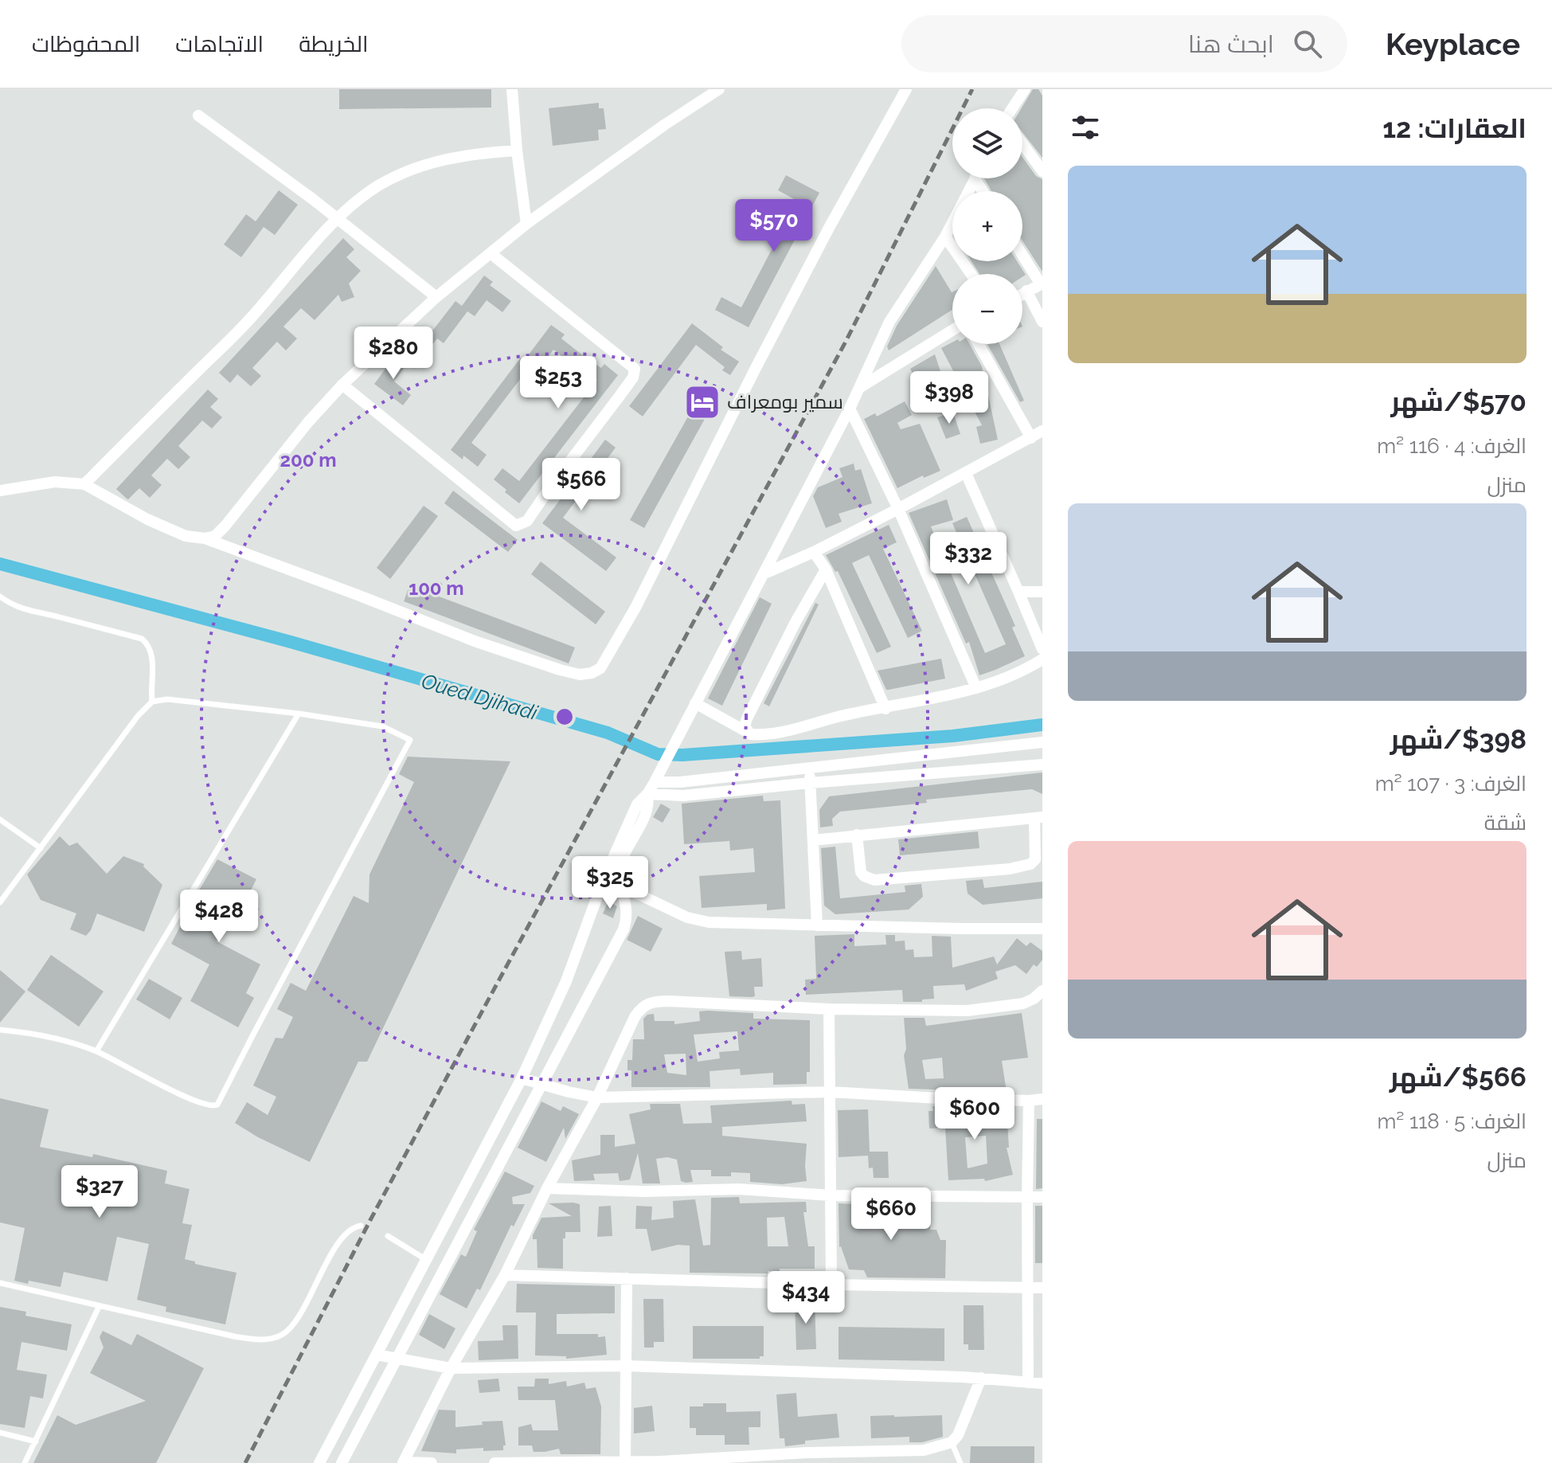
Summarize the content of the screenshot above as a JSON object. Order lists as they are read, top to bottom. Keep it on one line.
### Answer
{"water":["Oued Djihadi"],"places":{"hotel":["سمير بومعراف"]},"page":{"header":"Keyplace","search":"ابحث هنا","nav":["الخريطة","الاتجاهات","المحفوظات"],"heading":"العقارات: 12","map_buttons":["+","−"],"list":[{"name":"$570/شهر","note":"الغرف: 4 · 116 m² · منزل"},{"name":"$398/شهر","note":"الغرف: 3 · 107 m² · شقة"},{"name":"$566/شهر","note":"الغرف: 5 · 118 m² · منزل"}],"price":["$570","$280","$253","$398","$566","$332","$325","$428","$600","$327","$660","$434"]},"rings":["200 m","100 m"]}
